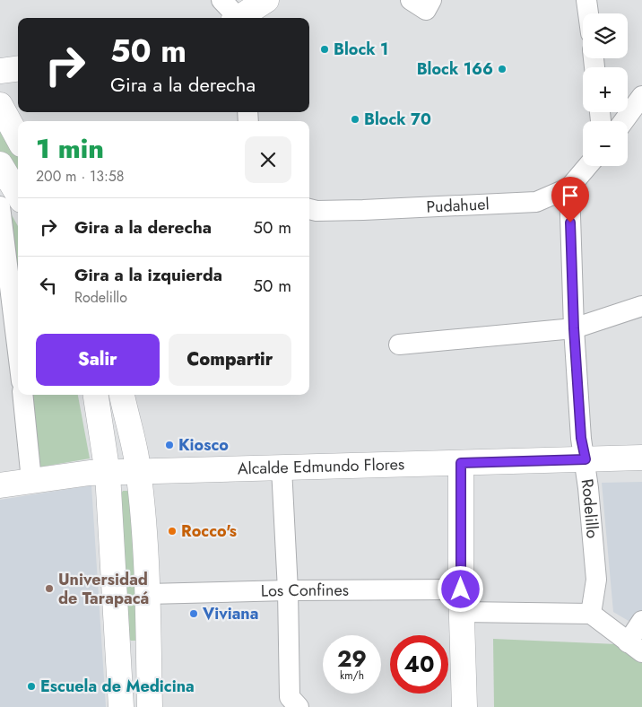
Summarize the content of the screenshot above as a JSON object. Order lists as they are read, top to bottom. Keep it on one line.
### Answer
{"streets":{"street":["Pudahuel","Alcalde Edmundo Flores","Rodelillo","Los Confines"]},"crossings":[["Pudahuel","Rodelillo"],["Alcalde Edmundo Flores","Rodelillo"]],"places":["Block 1","Block 166","Block 70","Kiosco","Rocco's","Universidad de Tarapacá","Viviana","Escuela de Medicina"],"page":{"map_buttons":["+","−"],"turn":["50 m","Gira a la derecha"],"heading":["1 min","200 m · 13:58"],"list":[{"name":"Gira a la derecha","value":"50 m"},{"name":"Gira a la izquierda","note":"Rodelillo","value":"50 m"}],"buttons":["Salir","Compartir"],"speed":"29 km/h","limit":"40"}}
